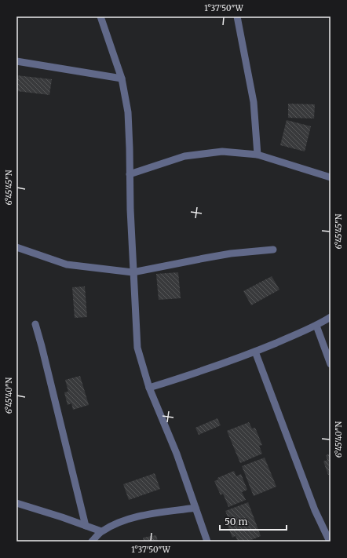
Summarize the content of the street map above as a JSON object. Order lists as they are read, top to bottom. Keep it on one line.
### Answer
{"scale_bar":"50 m","coordinates":["1°37'50\"W","6°45'45\"N","6°45'40\"N"]}
